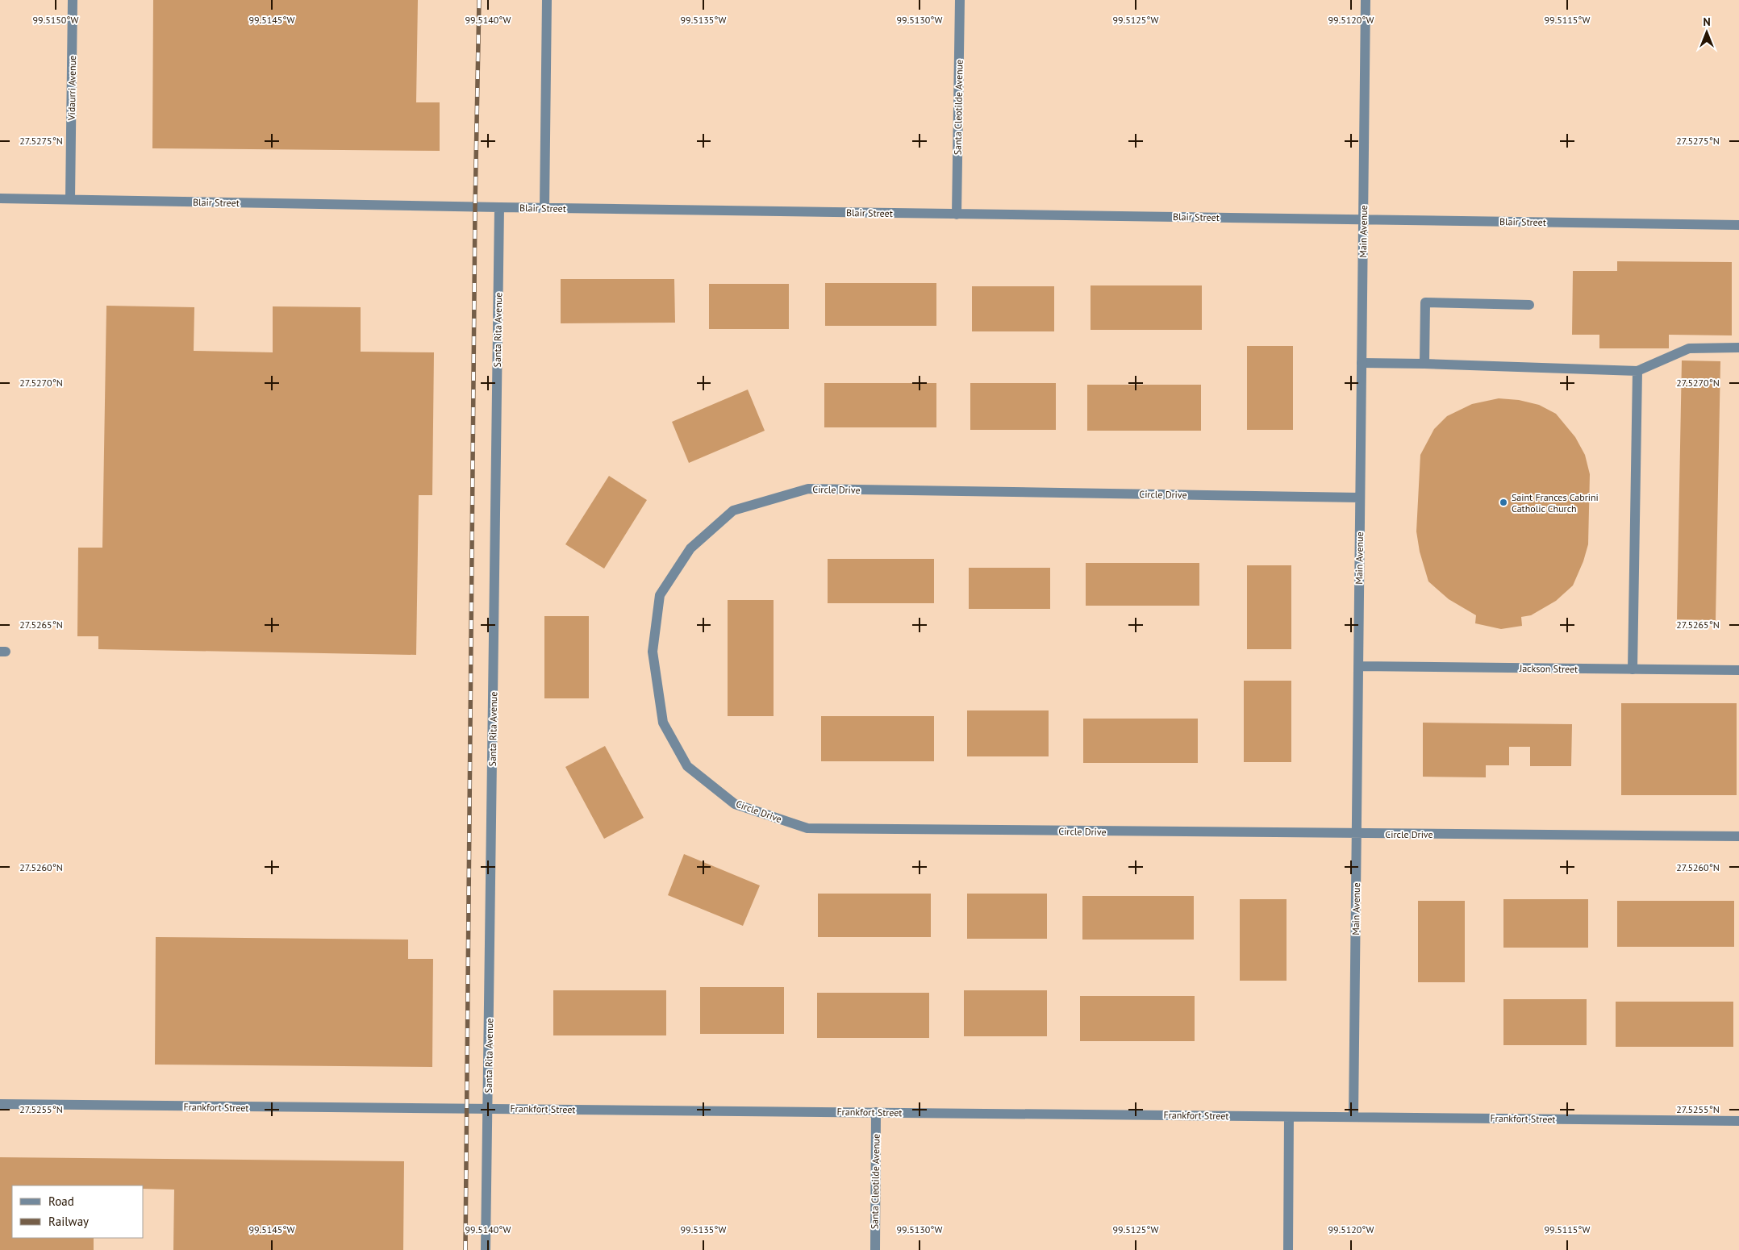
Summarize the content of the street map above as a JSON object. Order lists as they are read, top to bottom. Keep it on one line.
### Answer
{"streets":{"street":["Vidaurri Avenue","Santa Cleotilde Avenue","Blair Street","Main Avenue","Santa Rita Avenue","Circle Drive","Jackson Street","Frankfort Street"]},"crossings":[["Vidaurri Avenue","Blair Street"],["Santa Cleotilde Avenue","Blair Street"],["Santa Cleotilde Avenue","Frankfort Street"],["Blair Street","Main Avenue"],["Blair Street","Santa Rita Avenue"],["Main Avenue","Circle Drive"],["Main Avenue","Jackson Street"],["Main Avenue","Frankfort Street"],["Santa Rita Avenue","Frankfort Street"]],"places":["Saint Frances Cabrini Catholic Church"],"legend":["Road","Railway"],"north":"top","coordinates":["99.5150°W","99.5145°W","99.5140°W","99.5135°W","99.5130°W","99.5125°W","99.5120°W","99.5115°W","27.5275°N","27.5270°N","27.5265°N","27.5260°N","27.5255°N"]}
